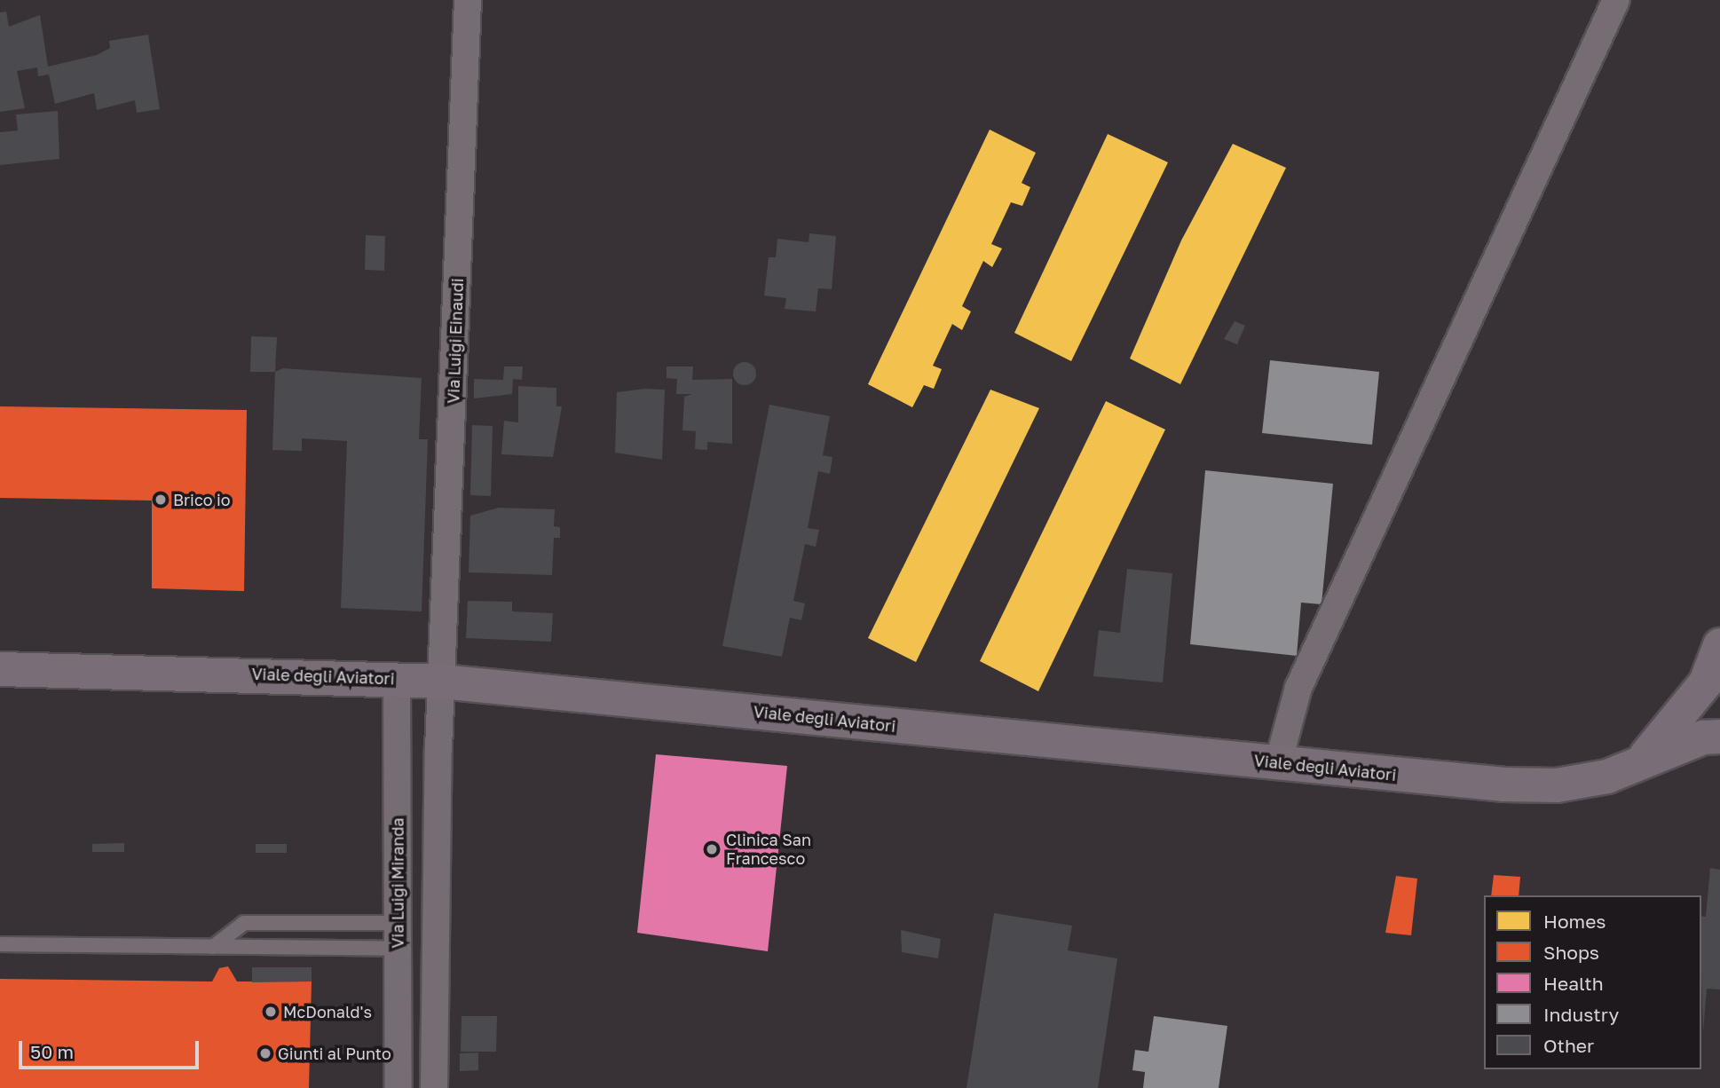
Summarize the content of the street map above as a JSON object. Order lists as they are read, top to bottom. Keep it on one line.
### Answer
{"streets":{"main road":["Viale degli Aviatori"],"street":["Via Luigi Einaudi","Via Luigi Miranda"]},"crossings":[["Via Luigi Einaudi","Viale degli Aviatori"],["Viale degli Aviatori","Via Luigi Miranda"]],"places":["Brico io","Clinica San Francesco","McDonald's","Giunti al Punto"],"legend":["Homes","Shops","Health","Industry","Other"],"scale_bar":"50 m"}
